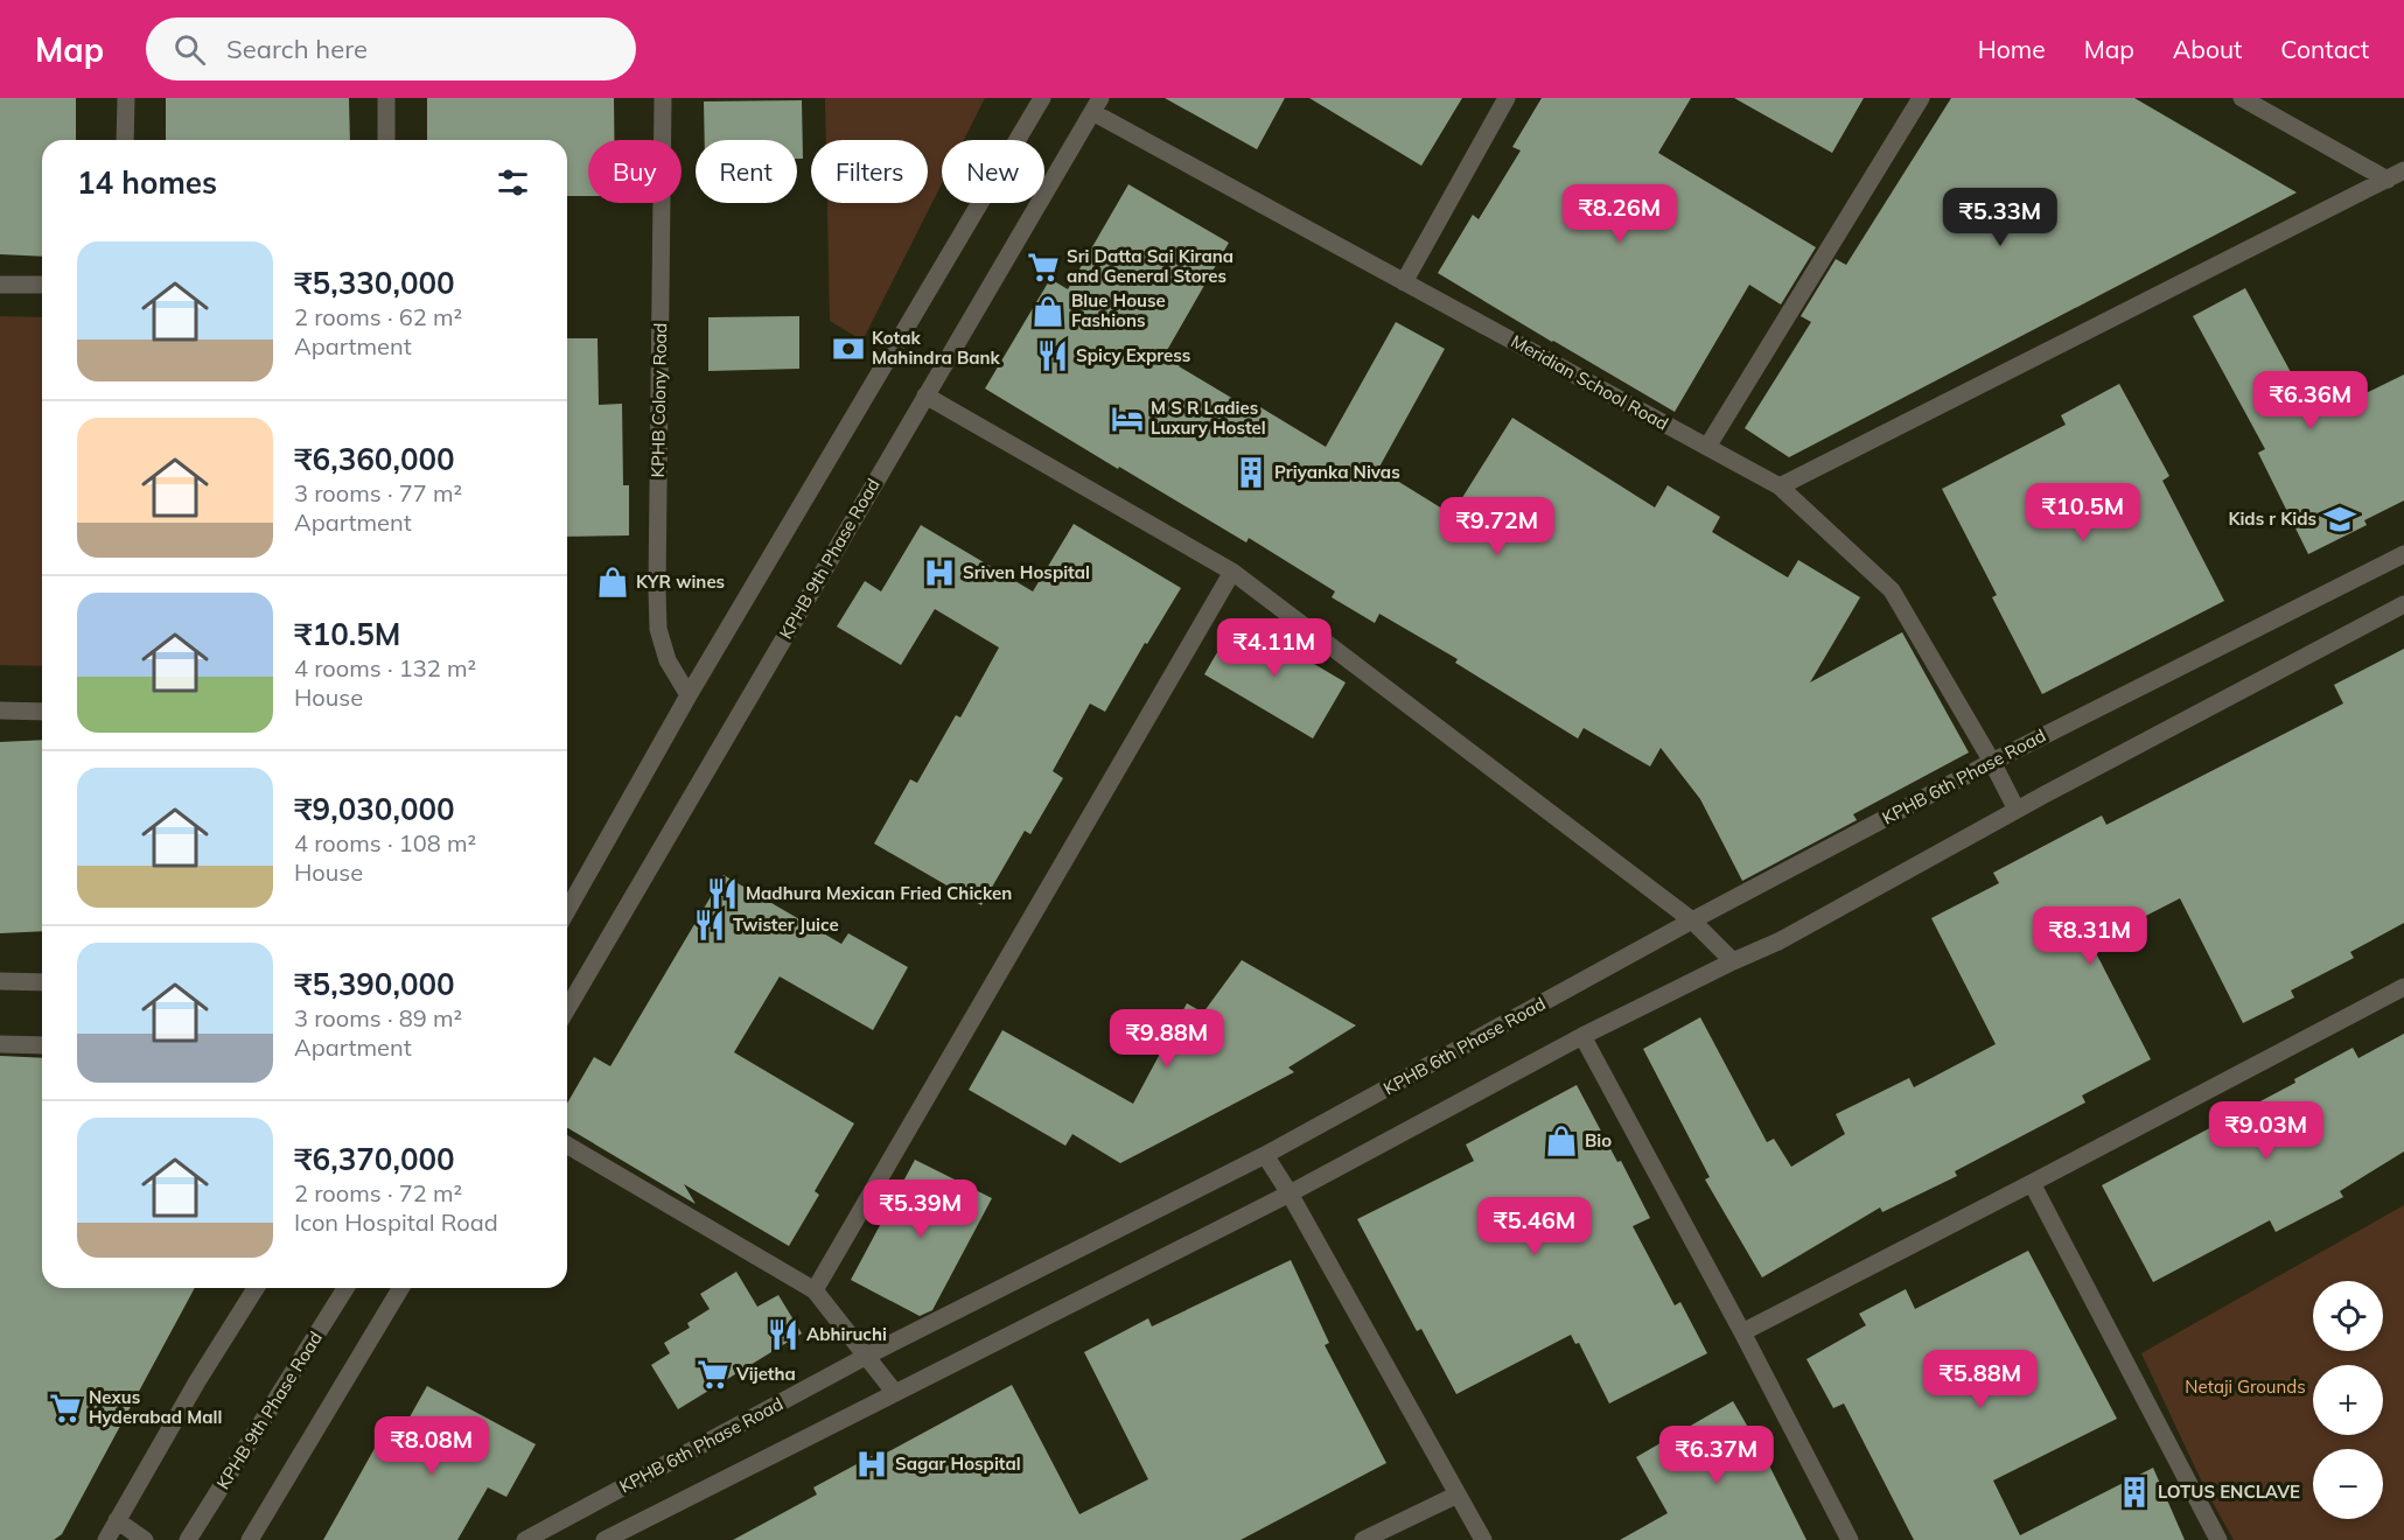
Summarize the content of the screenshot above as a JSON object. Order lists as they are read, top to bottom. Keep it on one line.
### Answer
{"streets":{"street":["Meridian School Road","KPHB Colony Road","KPHB 9th Phase Road","KPHB 6th Phase Road"]},"crossings":[["Meridian School Road","KPHB 9th Phase Road"],["Meridian School Road","KPHB 6th Phase Road"]],"parks":["Netaji Grounds"],"places":{"supermarket":["Sri Datta Sai Kirana and General Stores","Vijetha","Nexus Hyderabad Mall"],"shop":["Blue House Fashions","KYR wines","Bio"],"bank":["Kotak Mahindra Bank"],"restaurant":["Spicy Express","Madhura Mexican Fried Chicken","Twister Juice","Abhiruchi"],"hotel":["M S R Ladies Luxury Hostel"],"building":["Priyanka Nivas","LOTUS ENCLAVE"],"school or university":["Kids r Kids"],"hospital":["Sriven Hospital","Sagar Hospital"]},"page":{"header":"Map","search":"Search here","nav":["Home","Map","About","Contact"],"chip":["Buy","Rent","Filters","New"],"heading":"14 homes","price":["₹8.26M","₹5.33M","₹6.36M","₹10.5M","₹9.72M","₹4.11M","₹8.31M","₹9.88M","₹9.03M","₹5.39M","₹5.46M","₹5.88M","₹8.08M","₹6.37M"],"list":[{"name":"₹5,330,000","note":"2 rooms · 62 m² · Apartment"},{"name":"₹6,360,000","note":"3 rooms · 77 m² · Apartment"},{"name":"₹10.5M","note":"4 rooms · 132 m² · House"},{"name":"₹9,030,000","note":"4 rooms · 108 m² · House"},{"name":"₹5,390,000","note":"3 rooms · 89 m² · Apartment"},{"name":"₹6,370,000","note":"2 rooms · 72 m² · Icon Hospital Road"}],"map_buttons":["+","−"]}}
